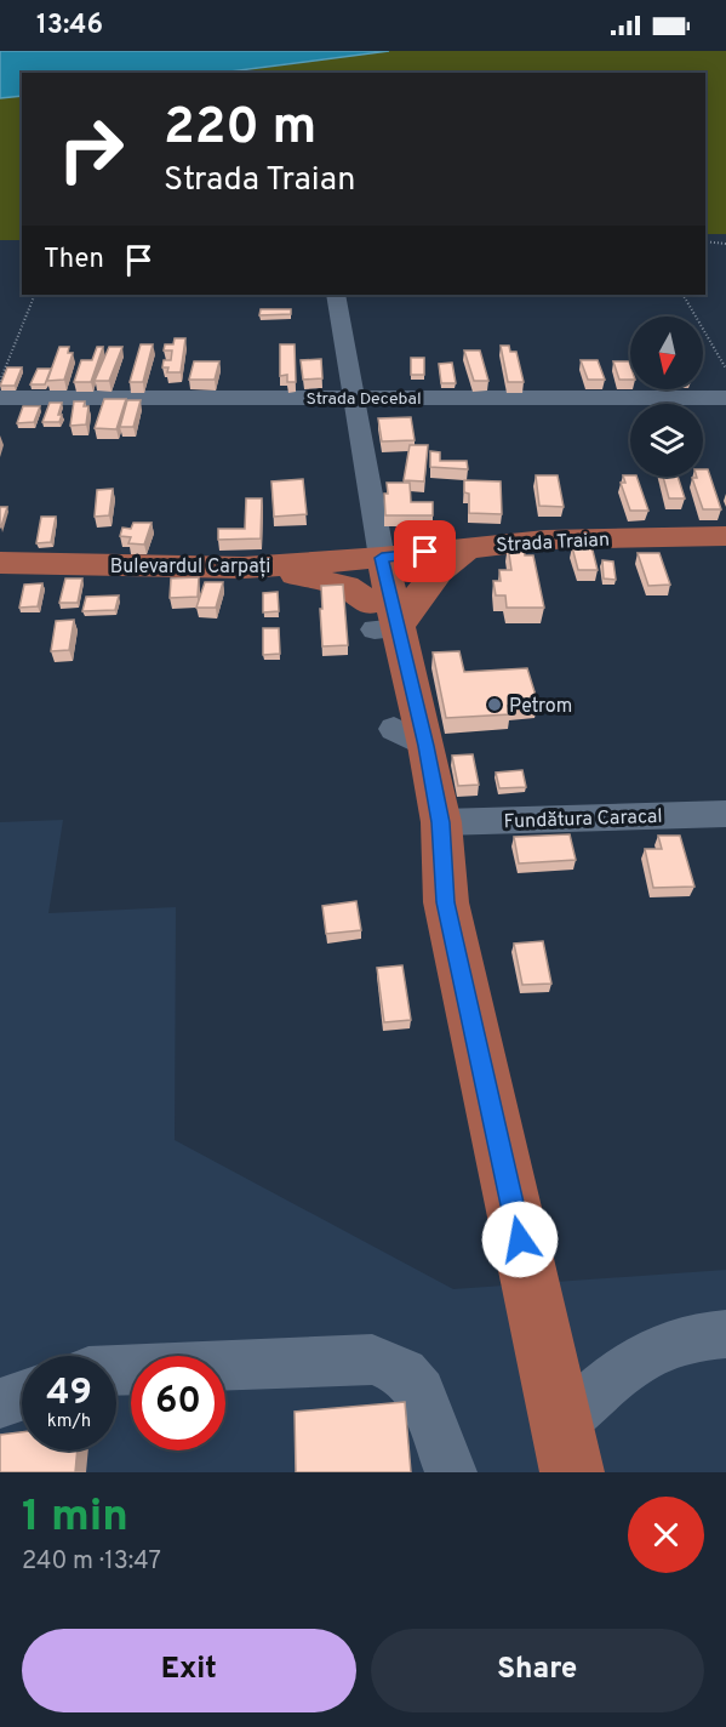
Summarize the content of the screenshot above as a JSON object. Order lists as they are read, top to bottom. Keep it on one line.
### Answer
{"streets":{"main road":["Strada Traian","Bulevardul Carpați"],"street":["Strada Decebal","Fundătura Caracal"]},"crossings":[["Strada Traian","Bulevardul Carpați"]],"places":["Petrom"],"north":"bottom","page":{"status":"13:46","turn":["220 m","Strada Traian"],"then":"Then","speed":"49 km/h","limit":"60","heading":["1 min","240 m · 13:47"],"buttons":["Exit","Share"]}}
